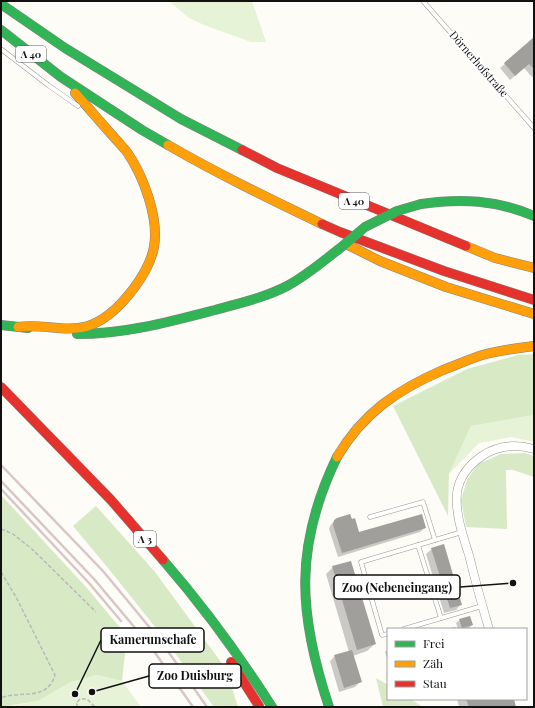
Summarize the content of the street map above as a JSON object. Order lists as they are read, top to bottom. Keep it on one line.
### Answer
{"streets":{"highway":["A 40","A 3"],"lane":["Dörnerhofstraße"]},"places":["Zoo (Nebeneingang)","Zoo Duisburg","Kamerunschafe"],"legend":["Frei","Zäh","Stau"]}
